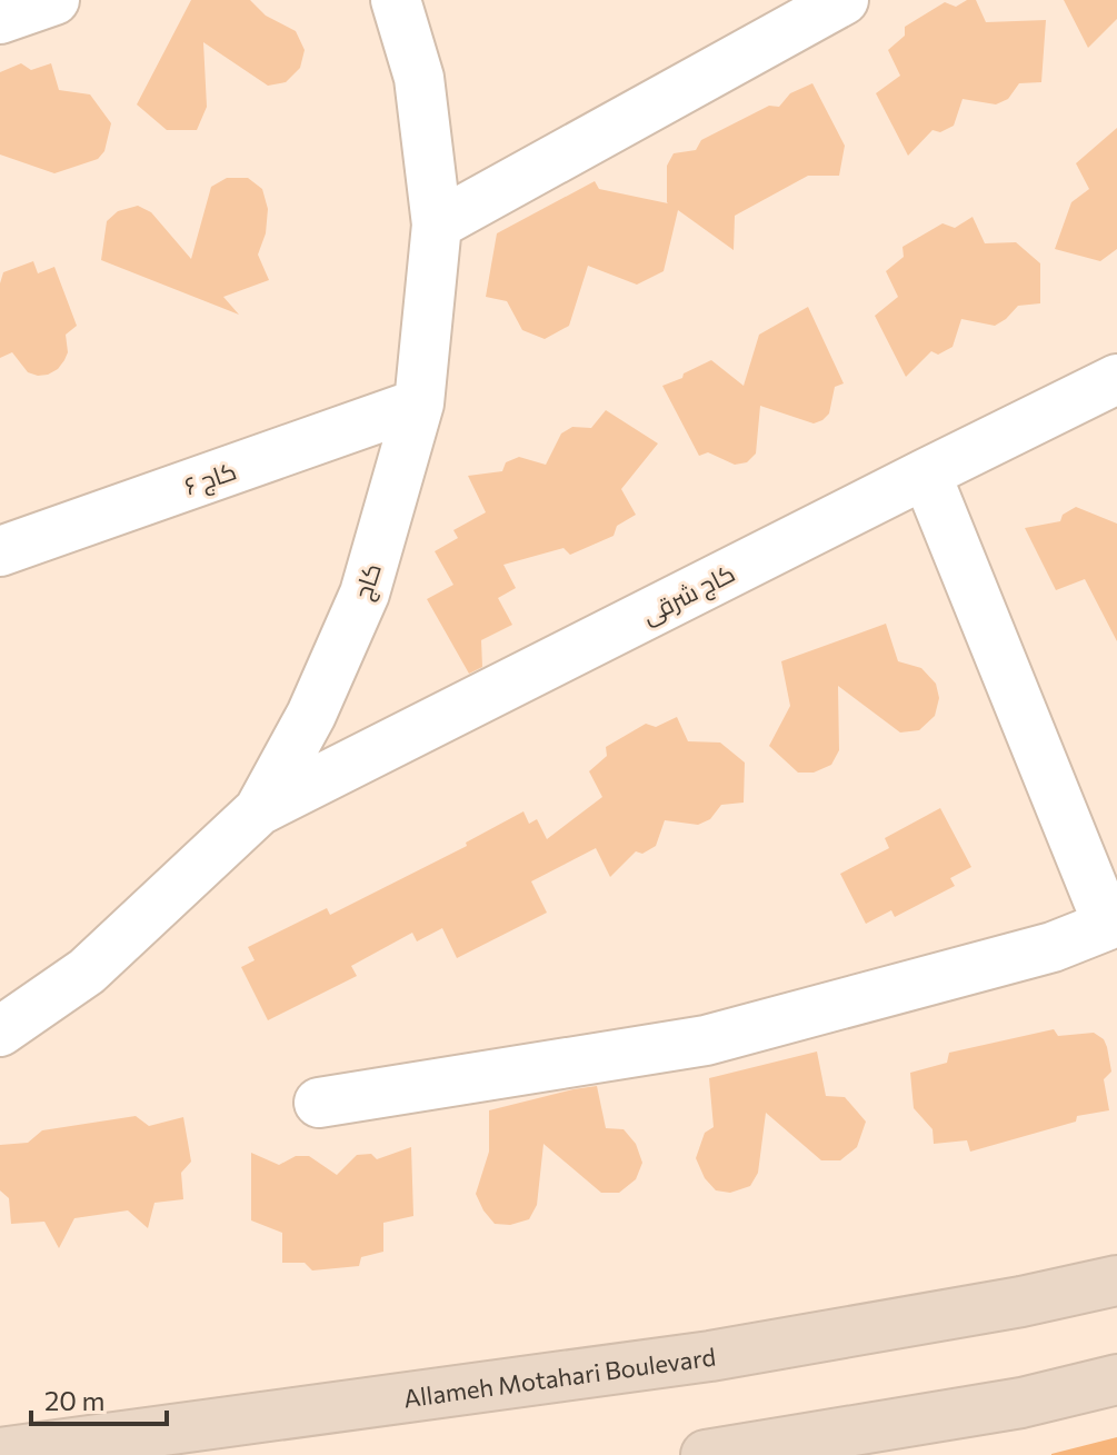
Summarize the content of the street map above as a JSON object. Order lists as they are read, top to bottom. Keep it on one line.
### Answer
{"streets":{"main road":["Allameh Motahari Boulevard"],"street":["کاج ۶","کاج","کاج شرقی"]},"crossings":[["کاج ۶","کاج"],["کاج","کاج شرقی"]],"scale_bar":"20 m"}
